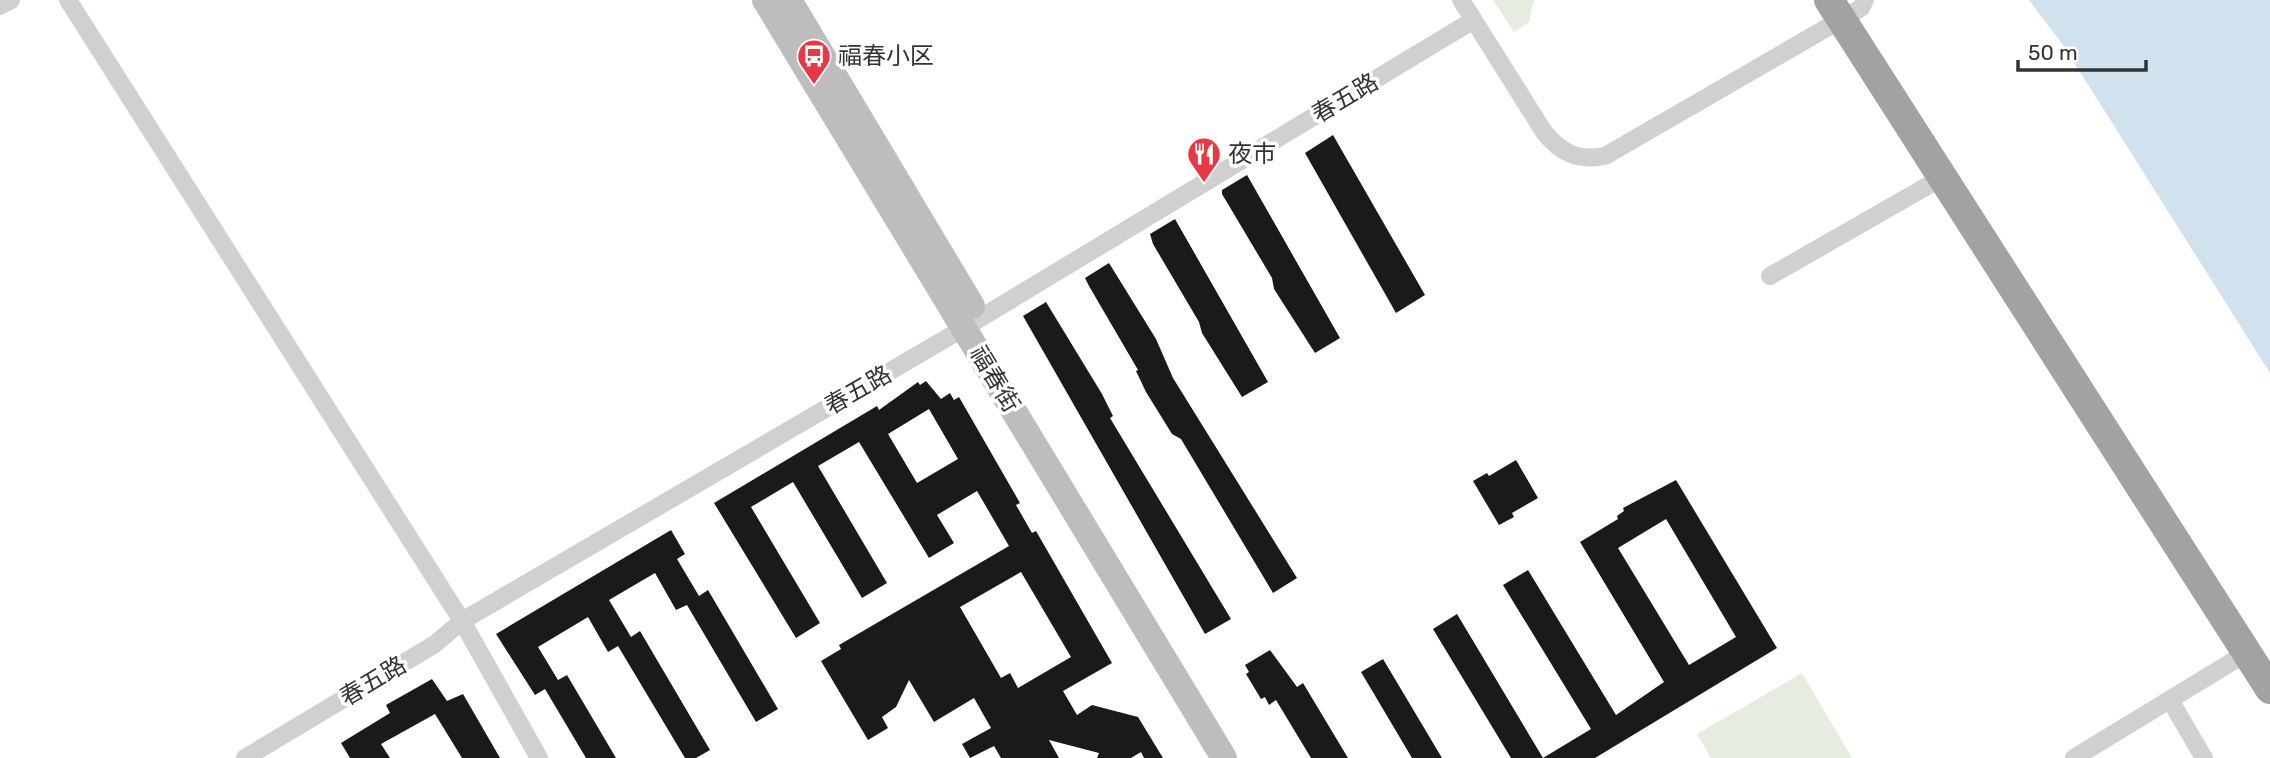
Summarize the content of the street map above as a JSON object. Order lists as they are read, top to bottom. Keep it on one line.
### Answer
{"streets":{"main road":["福春街"],"street":["春五路"]},"crossings":[["春五路","福春街"]],"places":{"bus stop":["福春小区"],"restaurant":["夜市"]},"scale_bar":"50 m"}
